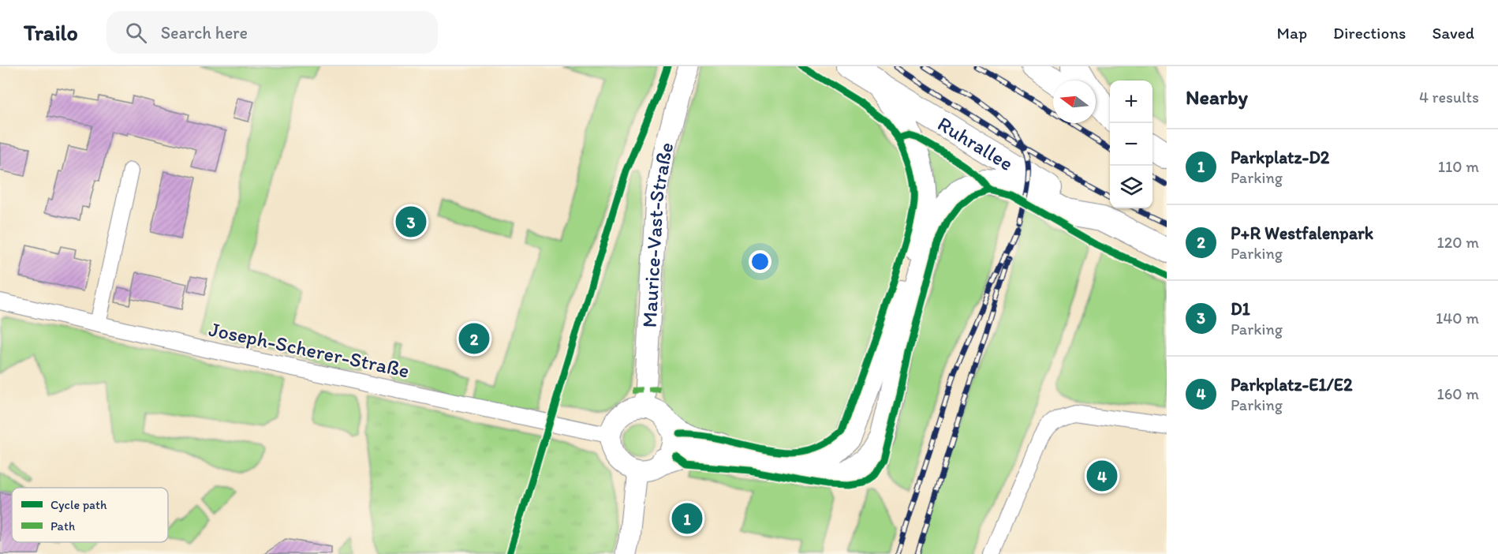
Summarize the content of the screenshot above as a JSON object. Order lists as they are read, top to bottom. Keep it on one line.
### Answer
{"streets":{"highway":["Ruhrallee"],"main road":["Maurice-Vast-Straße"],"street":["Joseph-Scherer-Straße"]},"crossings":[["Maurice-Vast-Straße","Joseph-Scherer-Straße"]],"legend":["Cycle path","Path"],"north":"left","page":{"header":"Trailo","search":"Search here","nav":["Map","Directions","Saved"],"heading":["Nearby","4 results"],"map_buttons":["+","−"],"list":[{"mark":"1","name":"Parkplatz-D2","note":"Parking","value":"110 m"},{"mark":"2","name":"P+R Westfalenpark","note":"Parking","value":"120 m"},{"mark":"3","name":"D1","note":"Parking","value":"140 m"},{"mark":"4","name":"Parkplatz-E1/E2","note":"Parking","value":"160 m"}],"pins":["3","2","4","1"]}}
